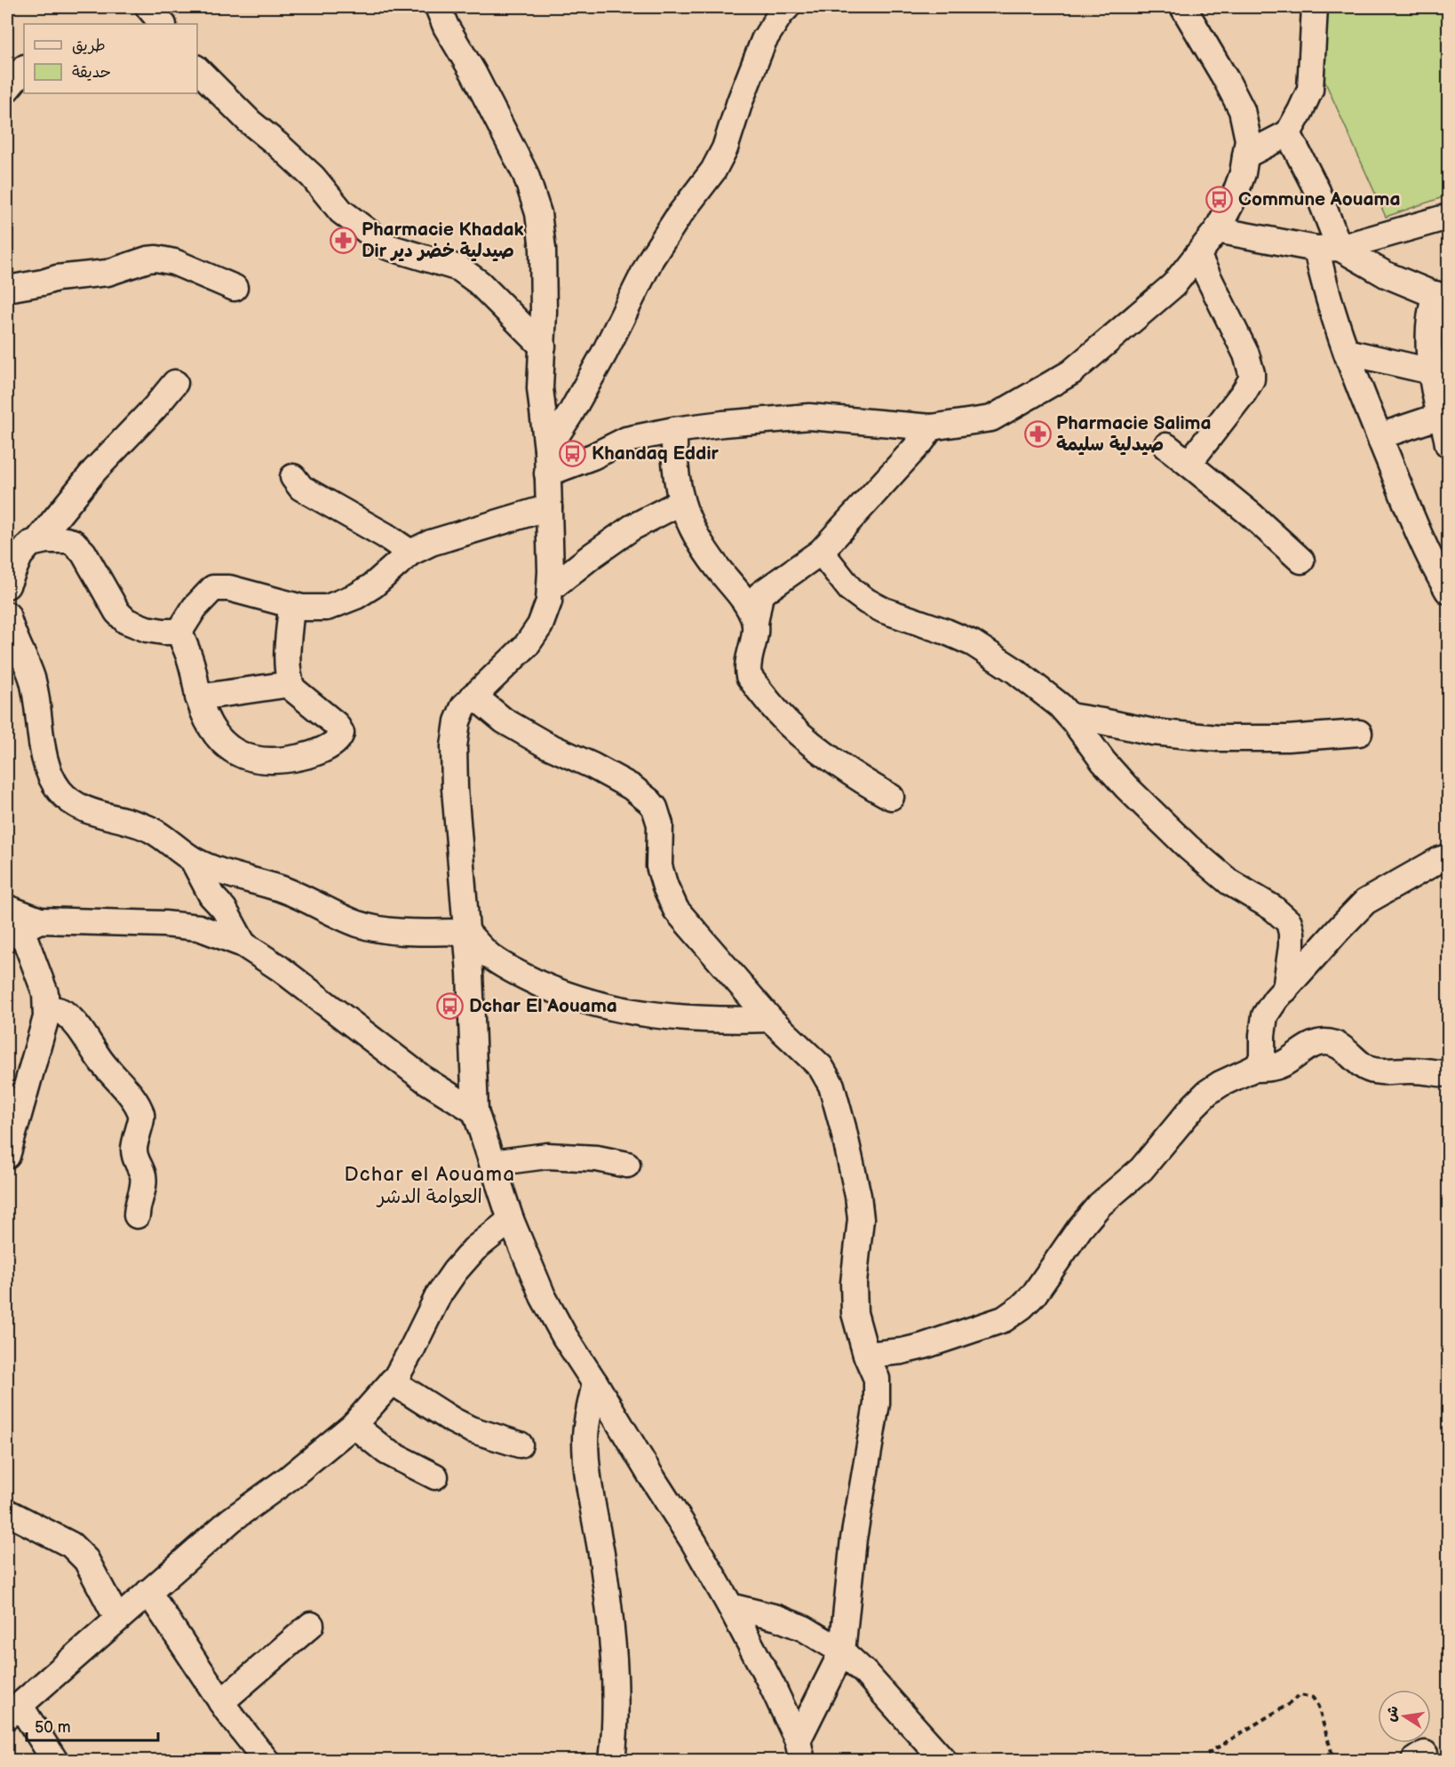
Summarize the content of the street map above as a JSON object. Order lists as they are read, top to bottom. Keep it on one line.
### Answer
{"districts":["Dchar el Aouama العوامة الدشر"],"places":{"bus stop":["Commune Aouama","Khandaq Eddir","Dchar El Aouama"],"pharmacy":["Pharmacie Khadak Dir صيدلية خضر دير","Pharmacie Salima صيدلية سليمة"]},"legend":["طريق","حديقة"],"scale_bar":"50 m","north":"left"}
